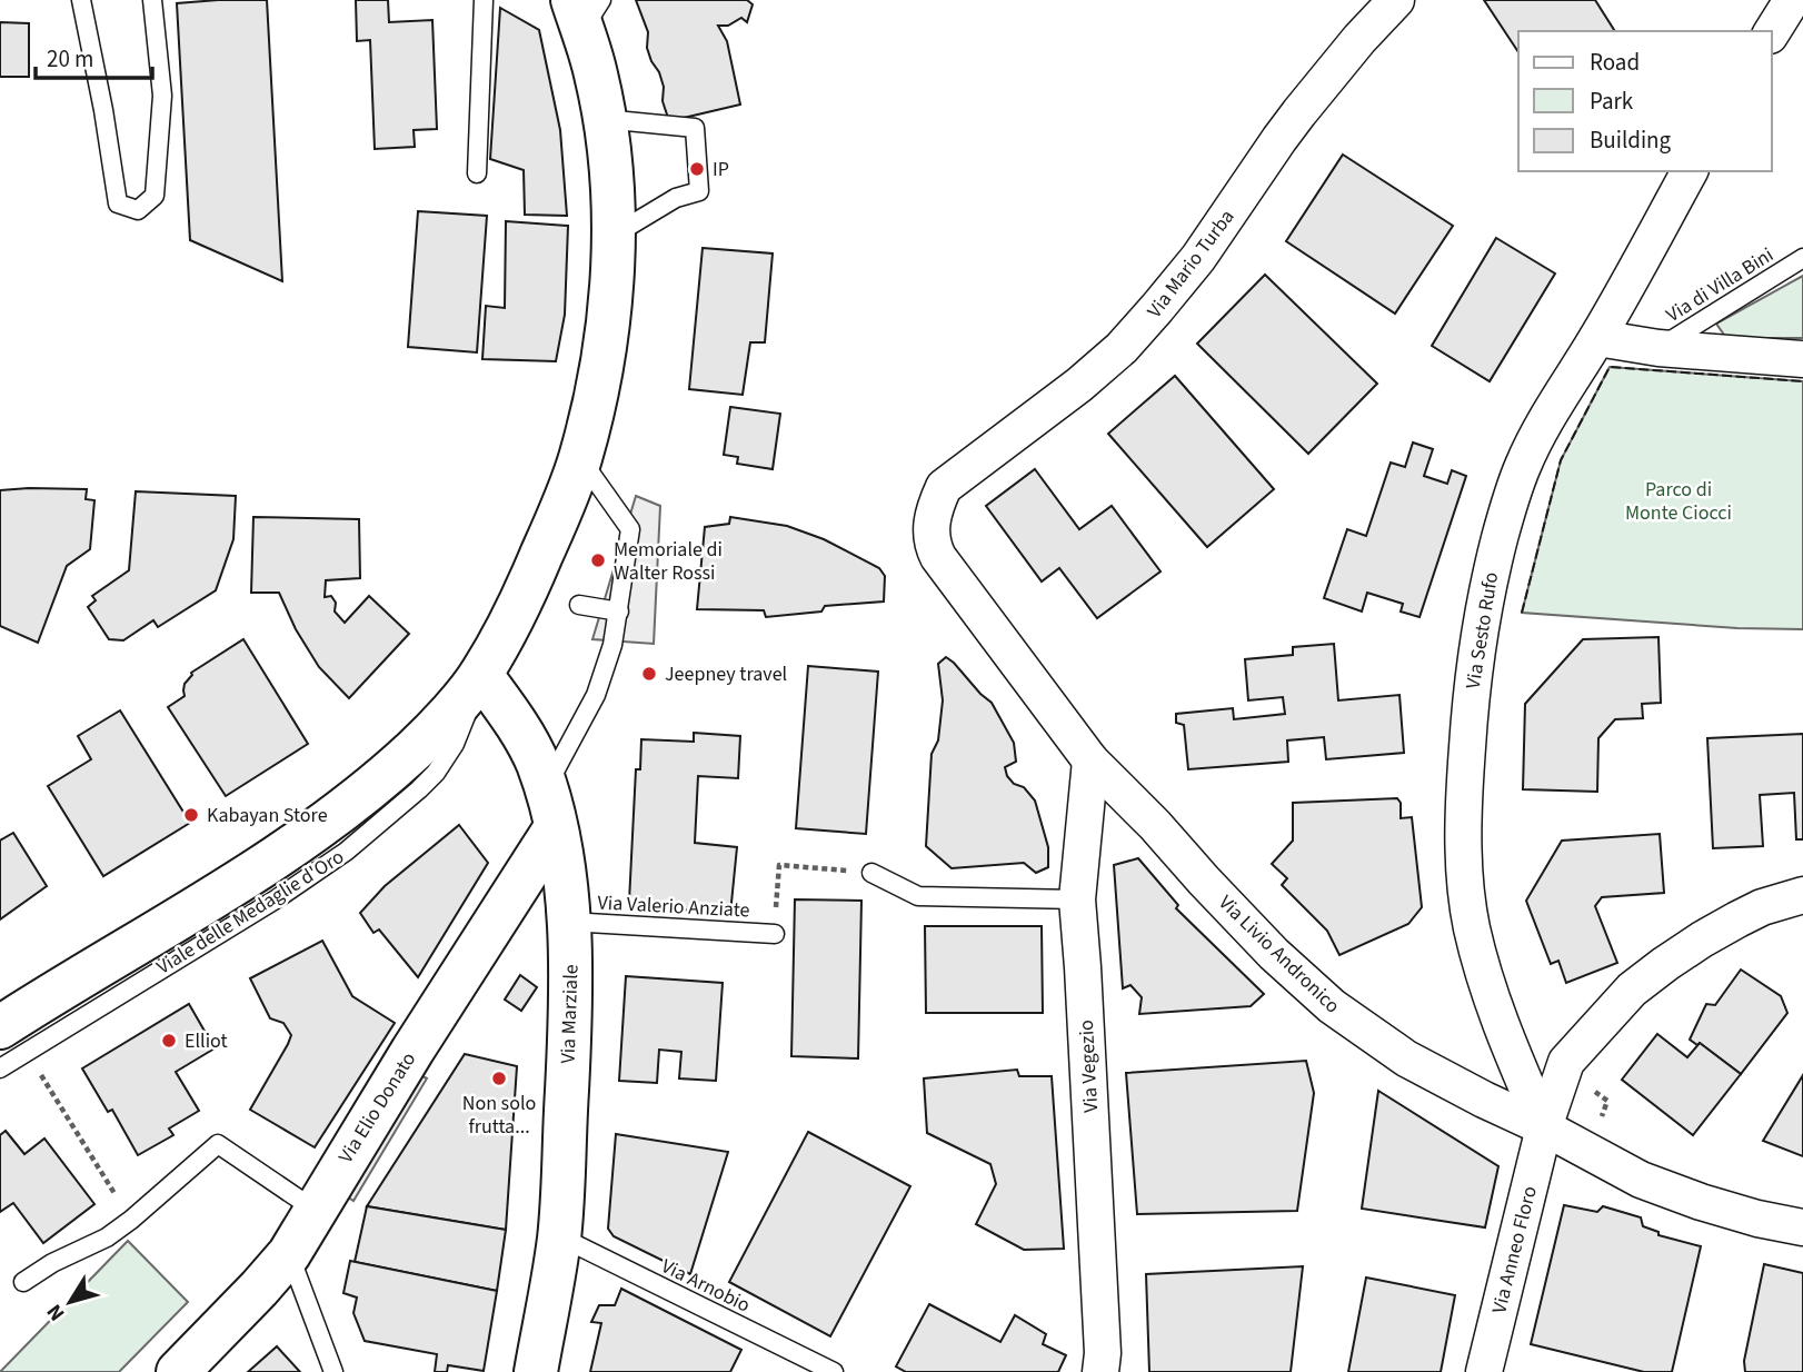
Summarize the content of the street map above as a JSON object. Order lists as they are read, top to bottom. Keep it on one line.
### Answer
{"streets":{"street":["Via Mario Turba","Via Sesto Rufo","Viale delle Medaglie d'Oro","Via Livio Andronico","Via Marziale","Via Vegezio","Via Elio Donato","Via Anneo Floro"],"lane":["Via di Villa Bini","Via Valerio Anziate","Via Arnobio"]},"crossings":[["Via Mario Turba","Via Livio Andronico"],["Via Sesto Rufo","Via Livio Andronico"],["Via Sesto Rufo","Via Anneo Floro"],["Via Valerio Anziate","Via Marziale"],["Viale delle Medaglie d'Oro","Via Marziale"],["Via Livio Andronico","Via Vegezio"],["Via Livio Andronico","Via Anneo Floro"],["Via Marziale","Via Elio Donato"],["Via Marziale","Via Arnobio"]],"parks":["Parco di Monte Ciocci"],"places":["IP","Memoriale di Walter Rossi","Jeepney travel","Kabayan Store","Elliot","Non solo frutta..."],"legend":["Road","Park","Building"],"scale_bar":"20 m","north":"bottom left"}
